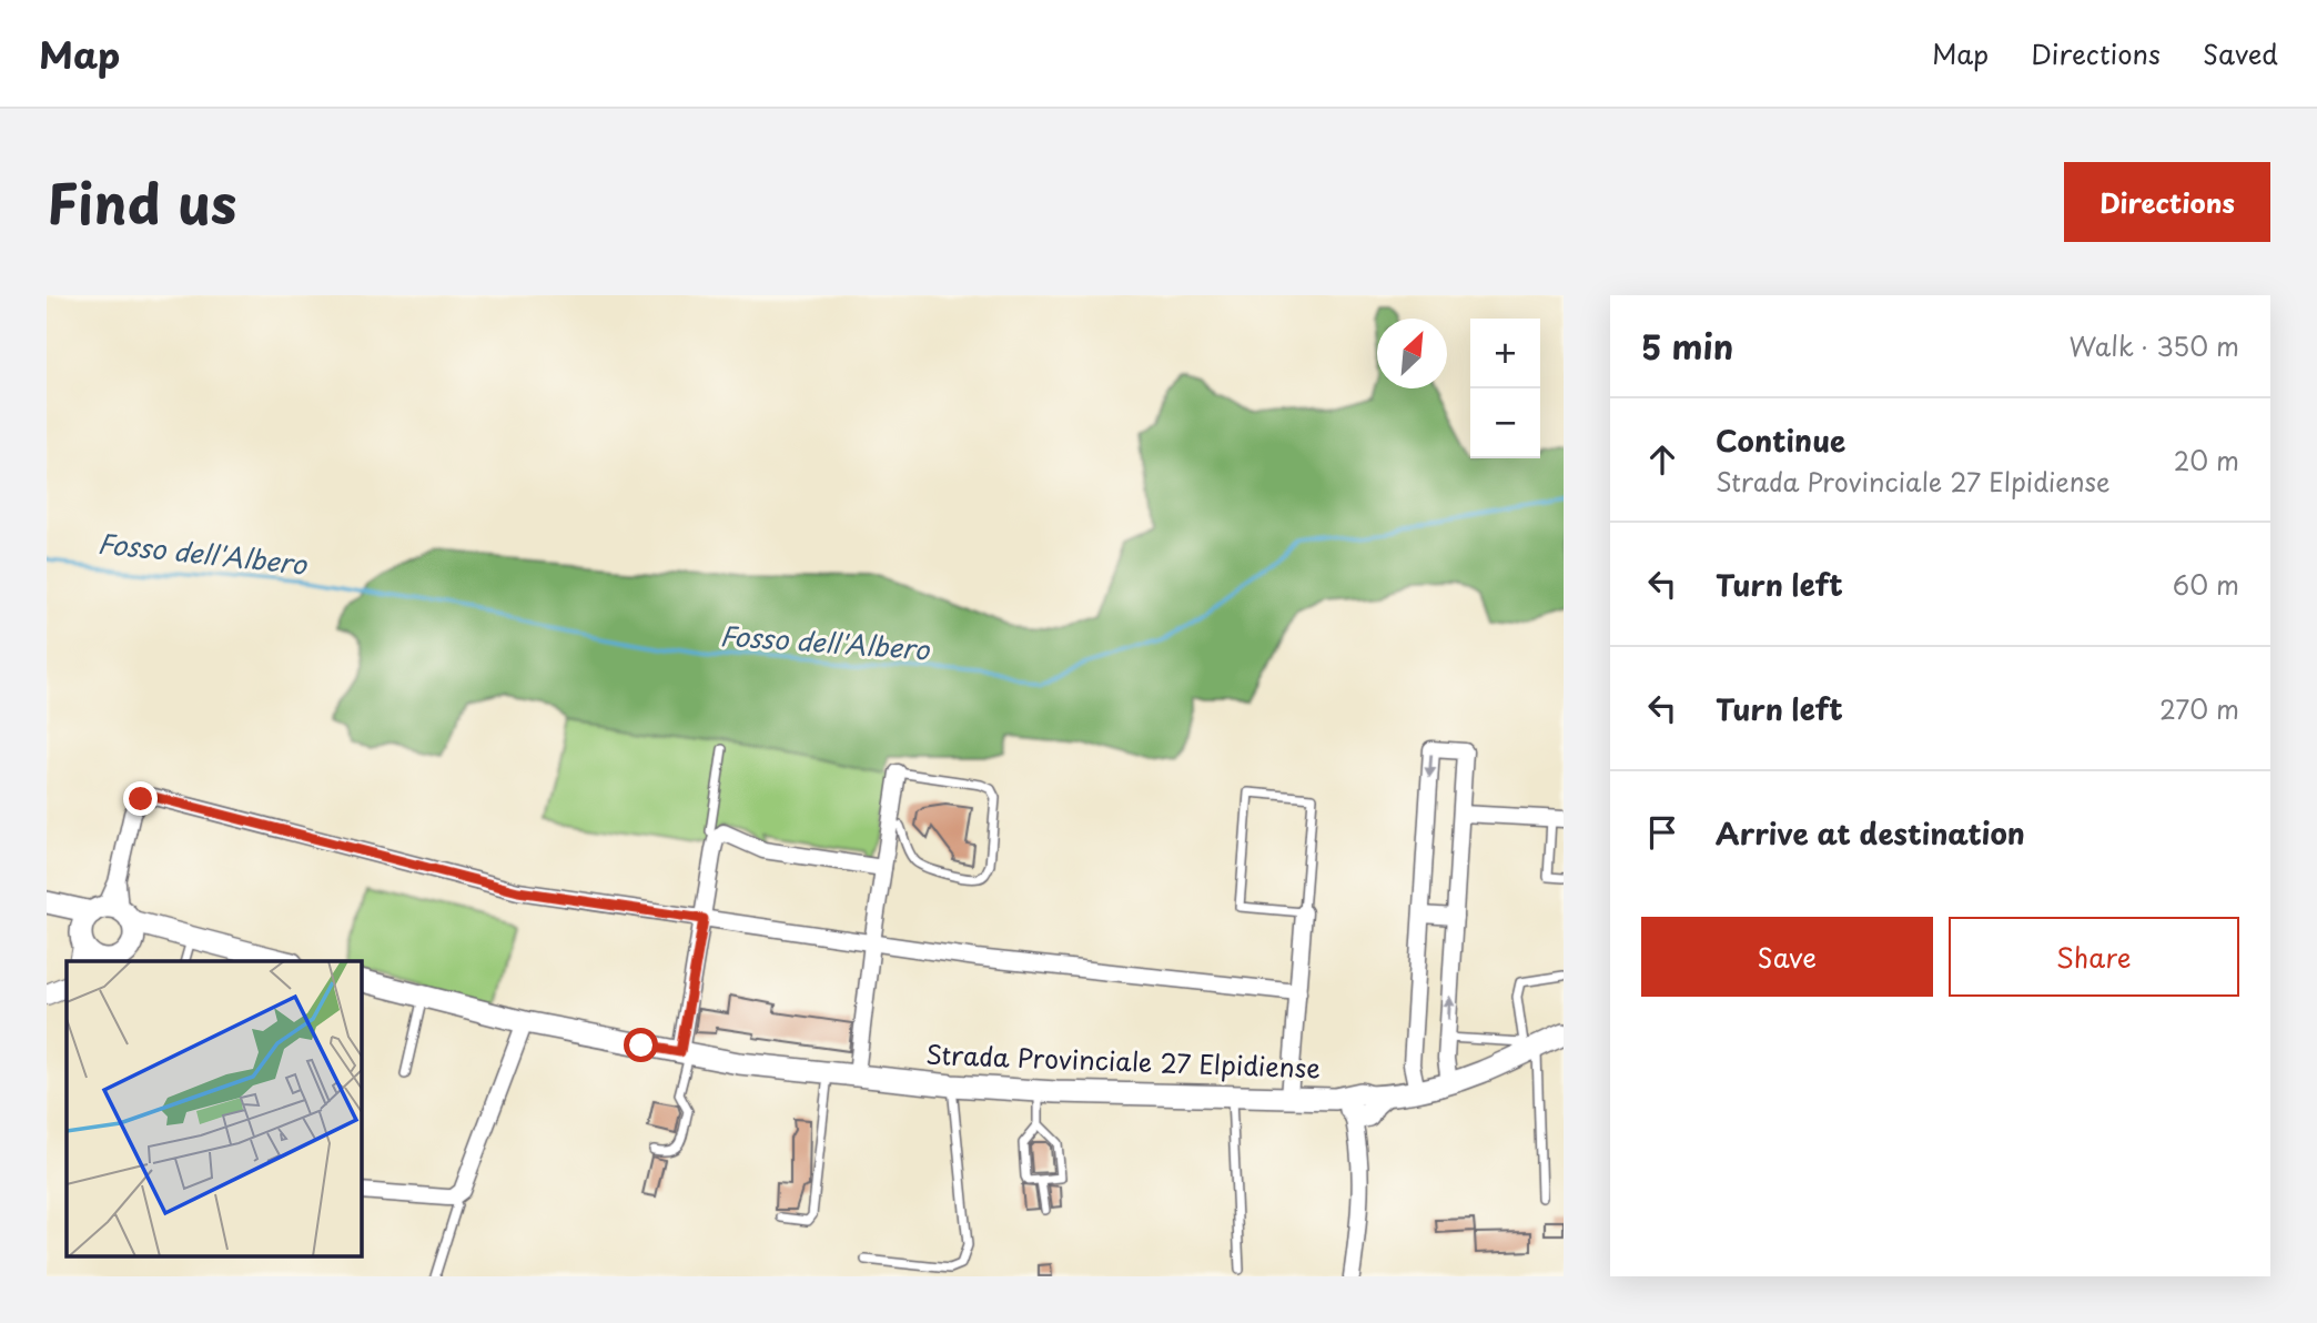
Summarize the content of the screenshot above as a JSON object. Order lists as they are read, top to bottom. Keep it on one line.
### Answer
{"streets":{"main road":["Strada Provinciale 27 Elpidiense"]},"water":["Fosso dell'Albero"],"north":"top right","page":{"header":"Map","nav":["Map","Directions","Saved"],"title":"Find us","buttons":["Directions",["Save","Share"]],"heading":["5 min","Walk · 350 m"],"map_buttons":["+","−"],"list":[["Continue","Strada Provinciale 27 Elpidiense","20 m"],["Turn left","60 m"],["Turn left","270 m"],"Arrive at destination"]}}
